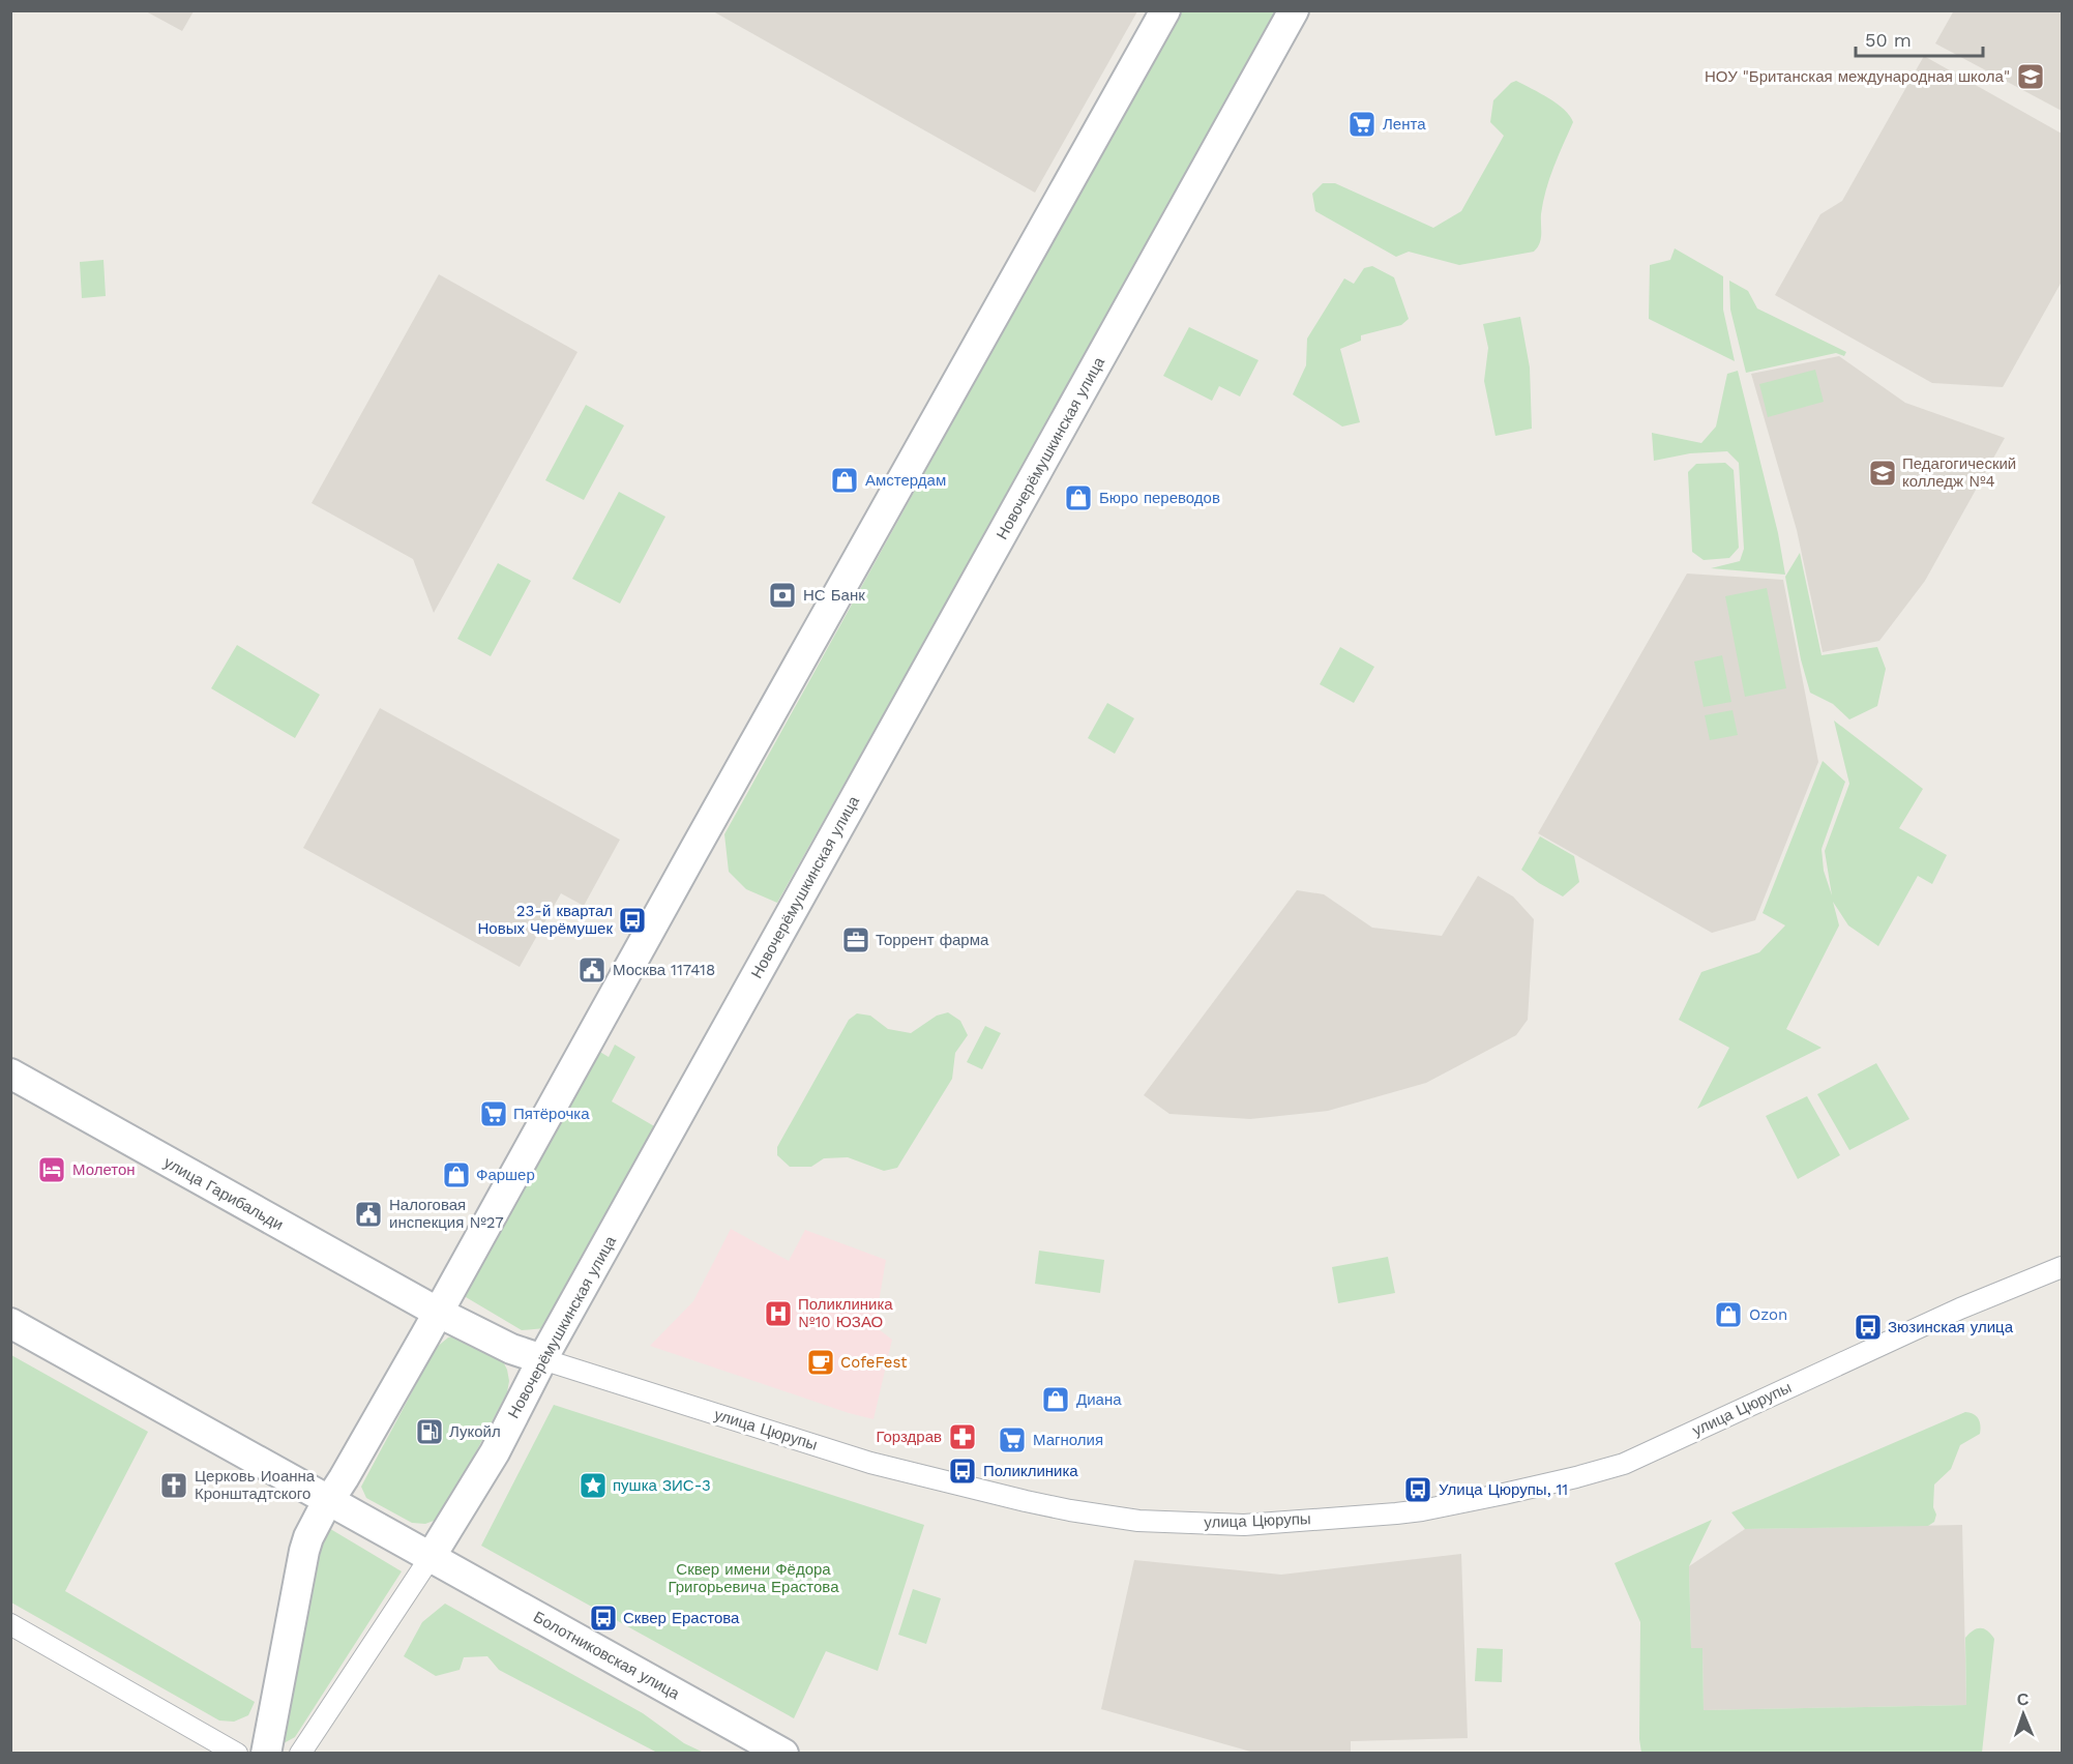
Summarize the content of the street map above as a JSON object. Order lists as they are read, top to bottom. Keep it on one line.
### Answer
{"streets":{"street":["Новочерёмушкинская улица","улица Гарибальди","улица Цюрупы","Болотниковская улица"]},"crossings":[["Новочерёмушкинская улица","улица Цюрупы"],["Новочерёмушкинская улица","Болотниковская улица"],["улица Гарибальди","улица Цюрупы"]],"parks":["Сквер имени Фёдора Григорьевича Ерастова"],"places":{"school or university":["НОУ \"Британская международная школа\"","Педагогический колледж №4"],"supermarket":["Лента","Пятёрочка","Магнолия"],"shop":["Амстердам","Бюро переводов","Фаршер","Ozon","Диана"],"bank":["НС Банк"],"bus stop":["23-й квартал Новых Черёмушек","Зюзинская улица","Поликлиника","Улица Цюрупы, 11","Сквер Ерастова"],"office":["Торрент фарма"],"public building":["Москва 117418","Налоговая инспекция №27"],"hotel":["Молетон"],"hospital":["Поликлиника №10 ЮЗАО"],"cafe":["CofeFest"],"fuel station":["Лукойл"],"pharmacy":["Горздрав"],"church":["Церковь Иоанна Кронштадтского"],"place":["пушка ЗИС-3"]},"scale_bar":"50 m","north":"top"}
